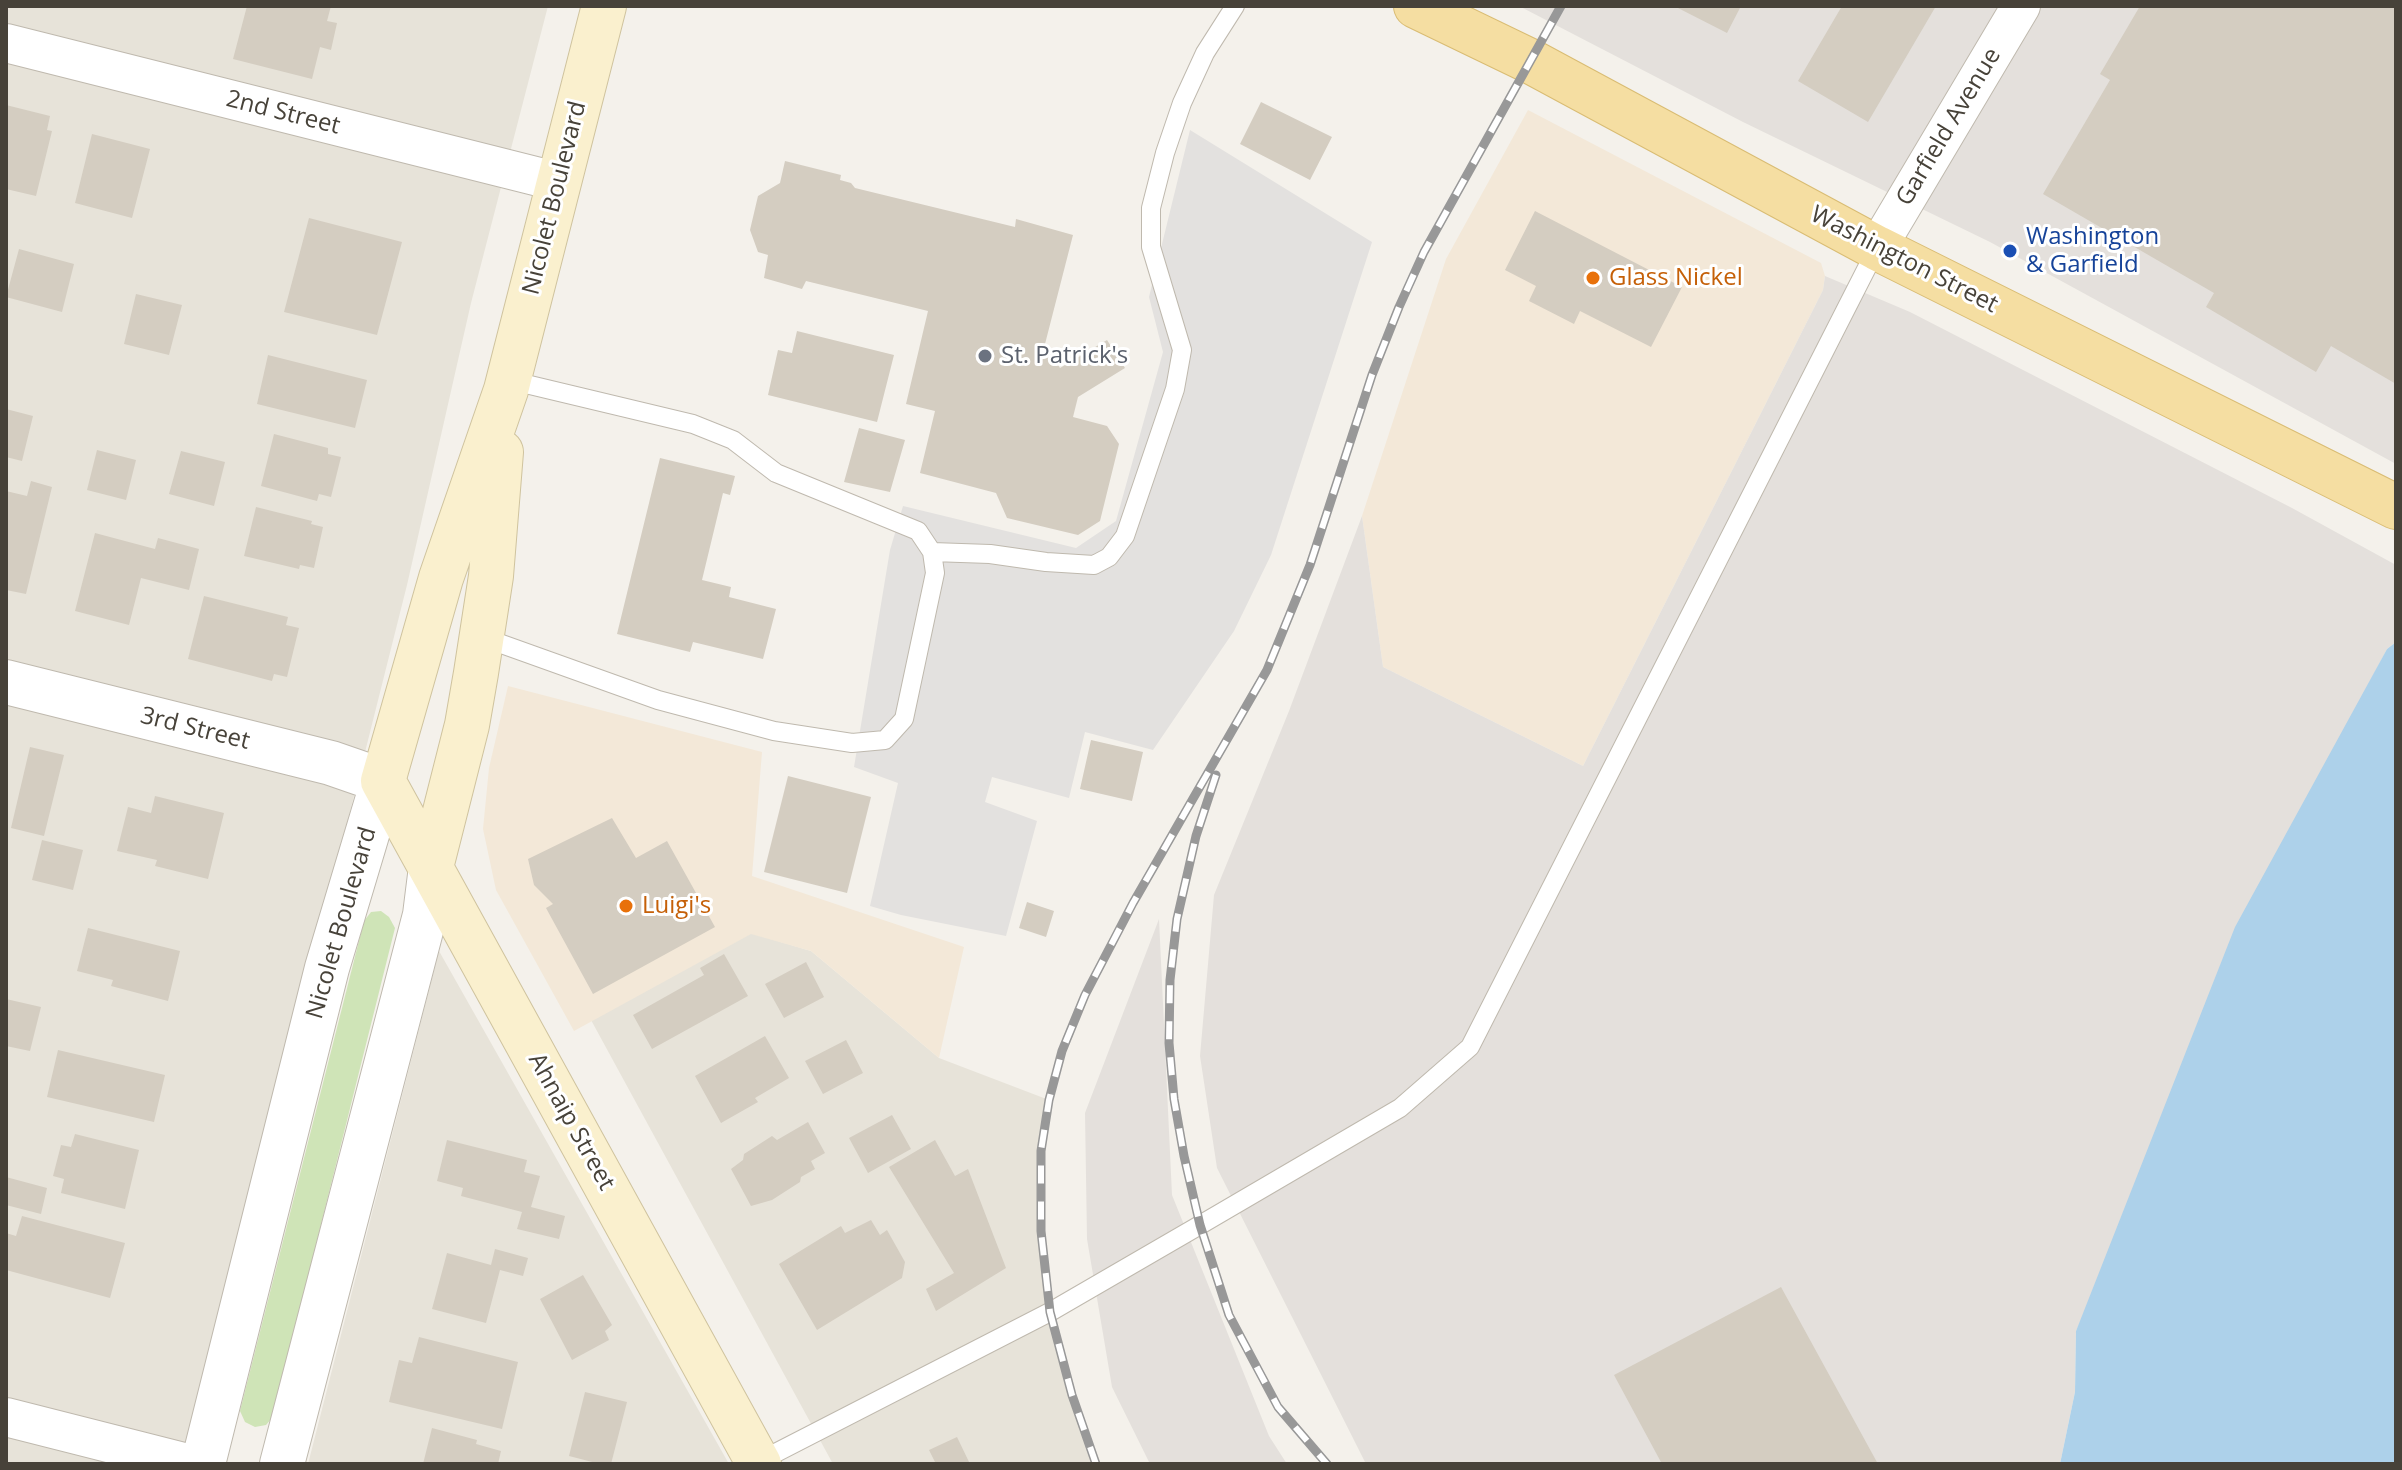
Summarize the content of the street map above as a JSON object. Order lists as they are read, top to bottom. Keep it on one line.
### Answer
{"streets":{"main road":["Nicolet Boulevard","Washington Street","Ahnaip Street"],"street":["2nd Street","Garfield Avenue","3rd Street"]},"crossings":[["2nd Street","Nicolet Boulevard"],["Garfield Avenue","Washington Street"],["Nicolet Boulevard","3rd Street"],["Nicolet Boulevard","Ahnaip Street"],["3rd Street","Ahnaip Street"]],"places":["Washington & Garfield","Glass Nickel","St. Patrick's","Luigi's"]}
